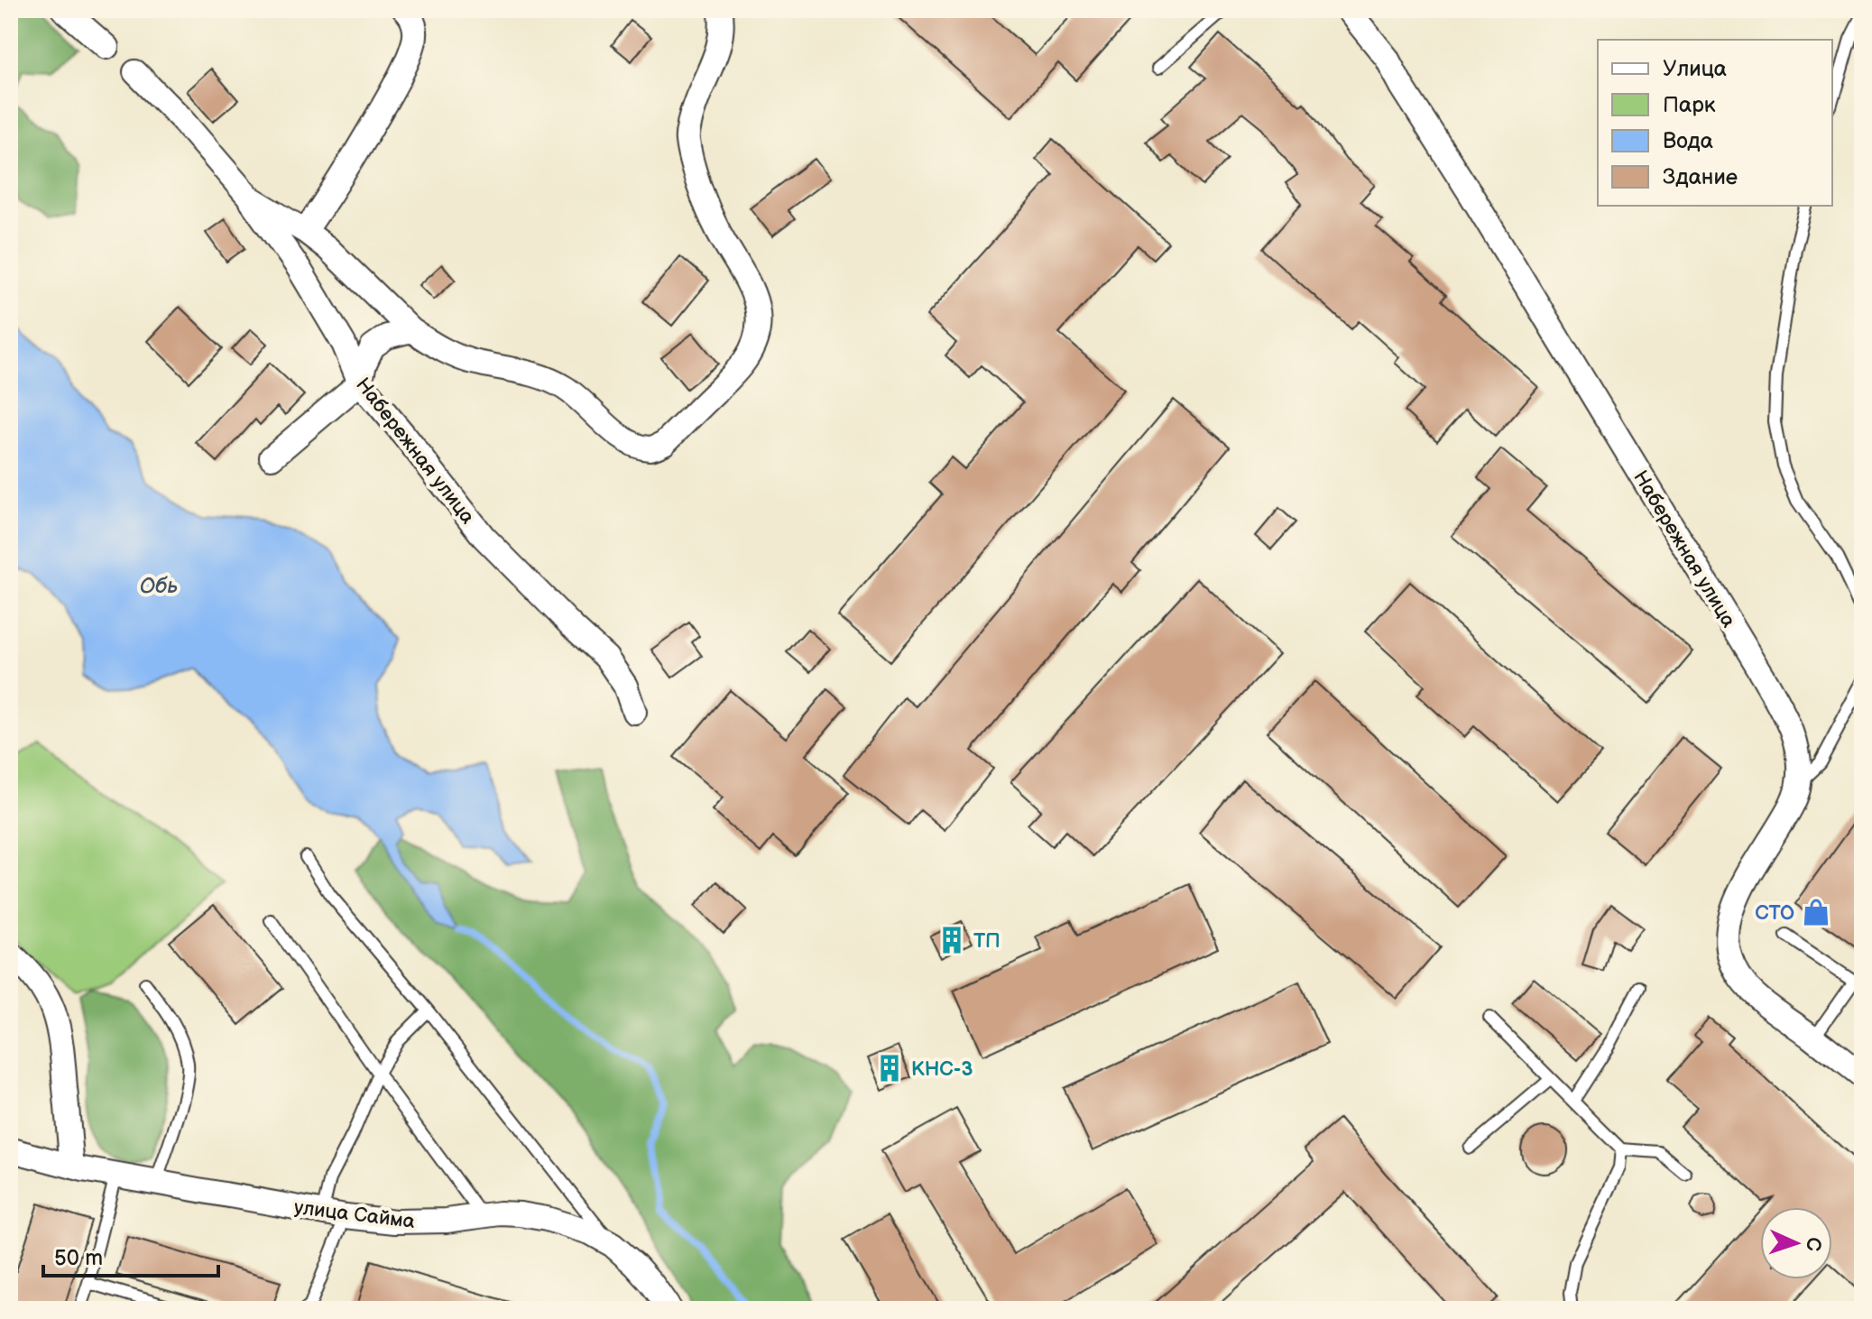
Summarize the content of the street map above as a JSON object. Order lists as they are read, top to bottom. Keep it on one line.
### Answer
{"streets":{"street":["Набережная улица","улица Сайма"]},"water":["Обь"],"places":{"shop":["СТО"],"building":["ТП","КНС-3"]},"legend":["Улица","Парк","Вода","Здание"],"scale_bar":"50 m","north":"right"}
